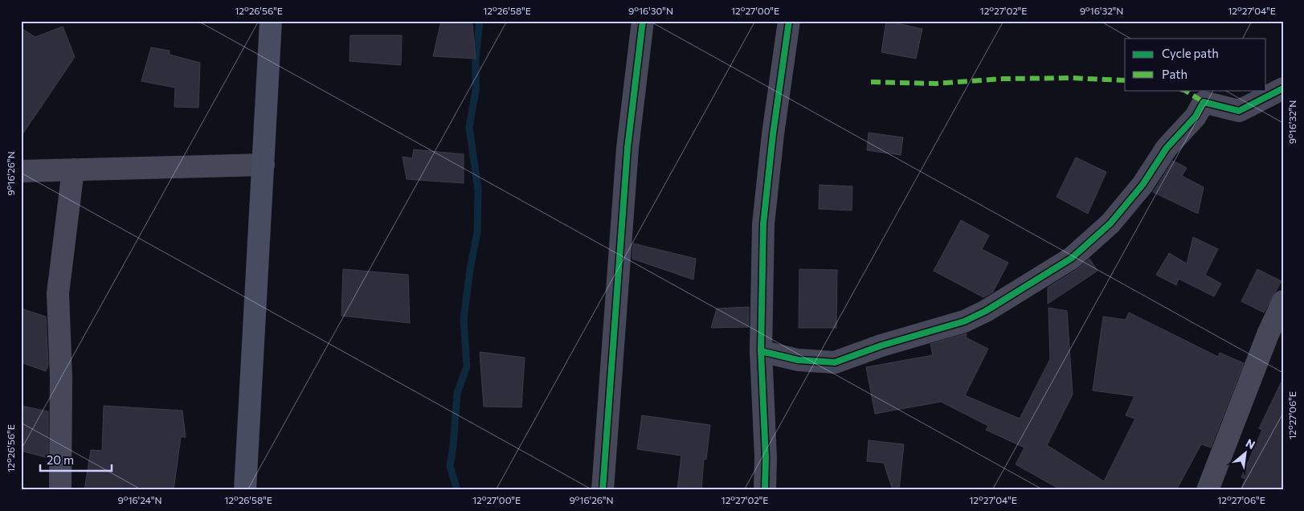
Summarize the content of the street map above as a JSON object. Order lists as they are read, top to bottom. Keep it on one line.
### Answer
{"legend":["Cycle path","Path"],"scale_bar":"20 m","north":"top right","coordinates":["12°26'56\"E","12°26'58\"E","9°16'30\"N","12°27'00\"E","12°27'02\"E","9°16'32\"N","12°27'04\"E","9°16'26\"N","12°27'06\"E","9°16'24\"N"]}
